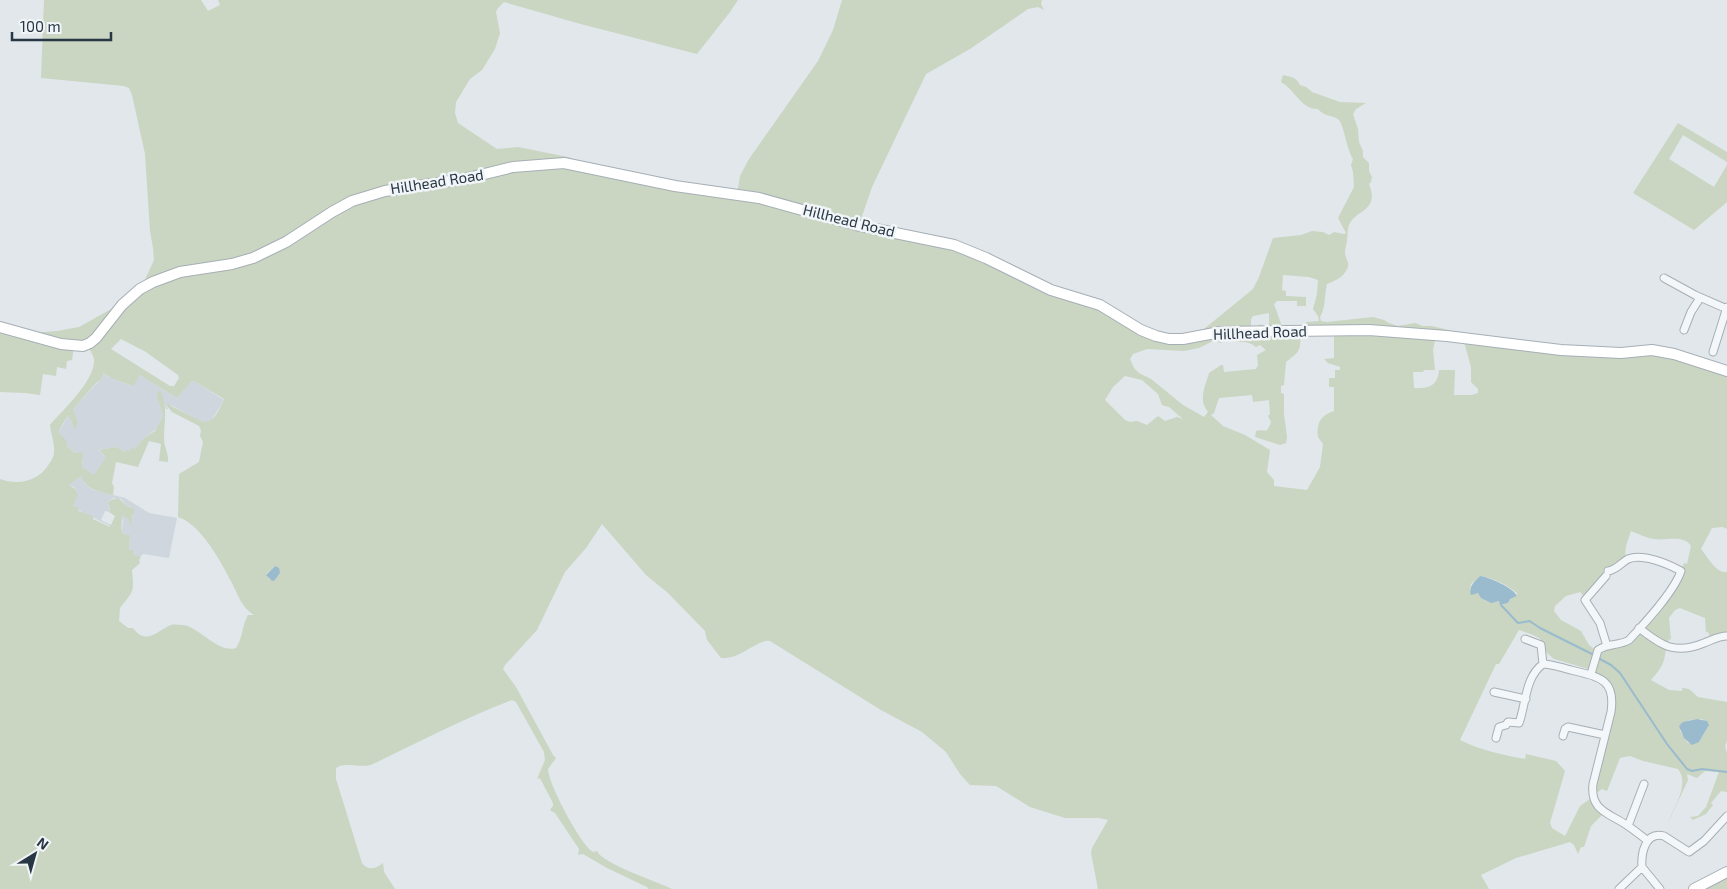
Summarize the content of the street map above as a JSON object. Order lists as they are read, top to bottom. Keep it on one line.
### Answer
{"streets":{"street":["Hillhead Road"]},"scale_bar":"100 m","north":"top right"}
